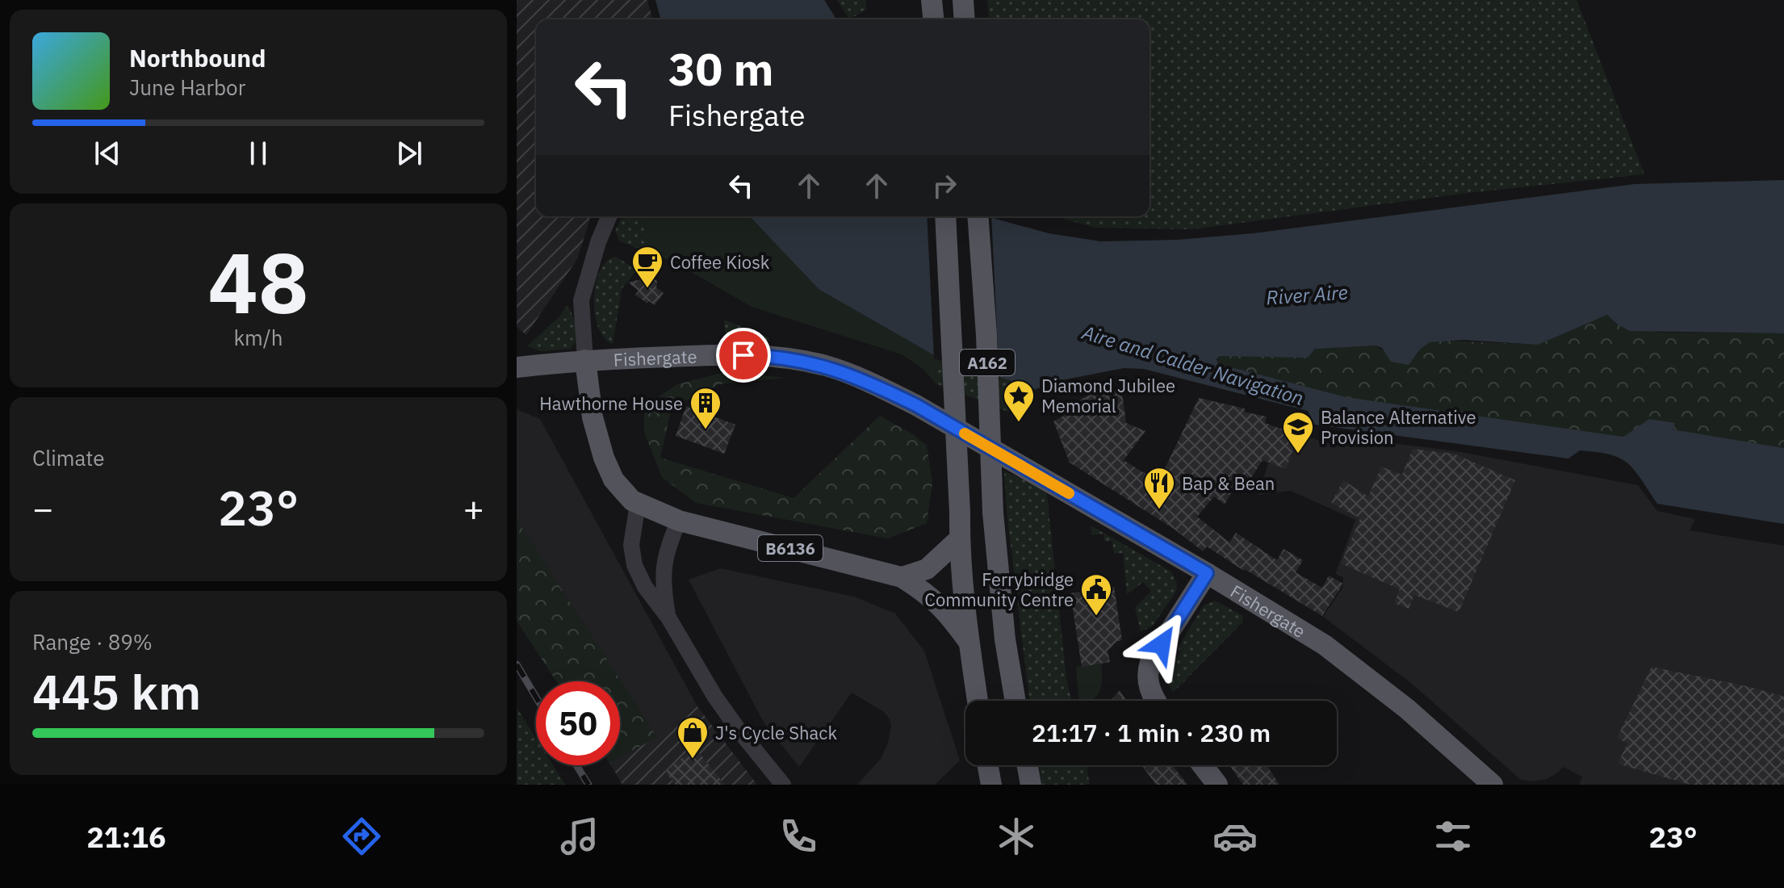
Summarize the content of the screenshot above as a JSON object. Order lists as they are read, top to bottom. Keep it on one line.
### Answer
{"streets":{"main road":["Fishergate","A162","B6136"]},"crossings":[["Fishergate","B6136"]],"water":["River Aire","Aire and Calder Navigation"],"places":{"cafe":["Coffee Kiosk"],"place":["Diamond Jubilee Memorial"],"building":["Hawthorne House"],"school or university":["Balance Alternative Provision"],"restaurant":["Bap & Bean"],"public building":["Ferrybridge Community Centre"],"shop":["J's Cycle Shack"]},"page":{"turn":["30 m","Fishergate"],"song":["Northbound","June Harbor"],"tile":[["48","km/h"],"Climate",["Range · 89%","445 km"]],"heat":["−","23°","+"],"limit":"50","trip":"21:17 · 1 min · 230 m","tabs":["21:16","23°"]}}
